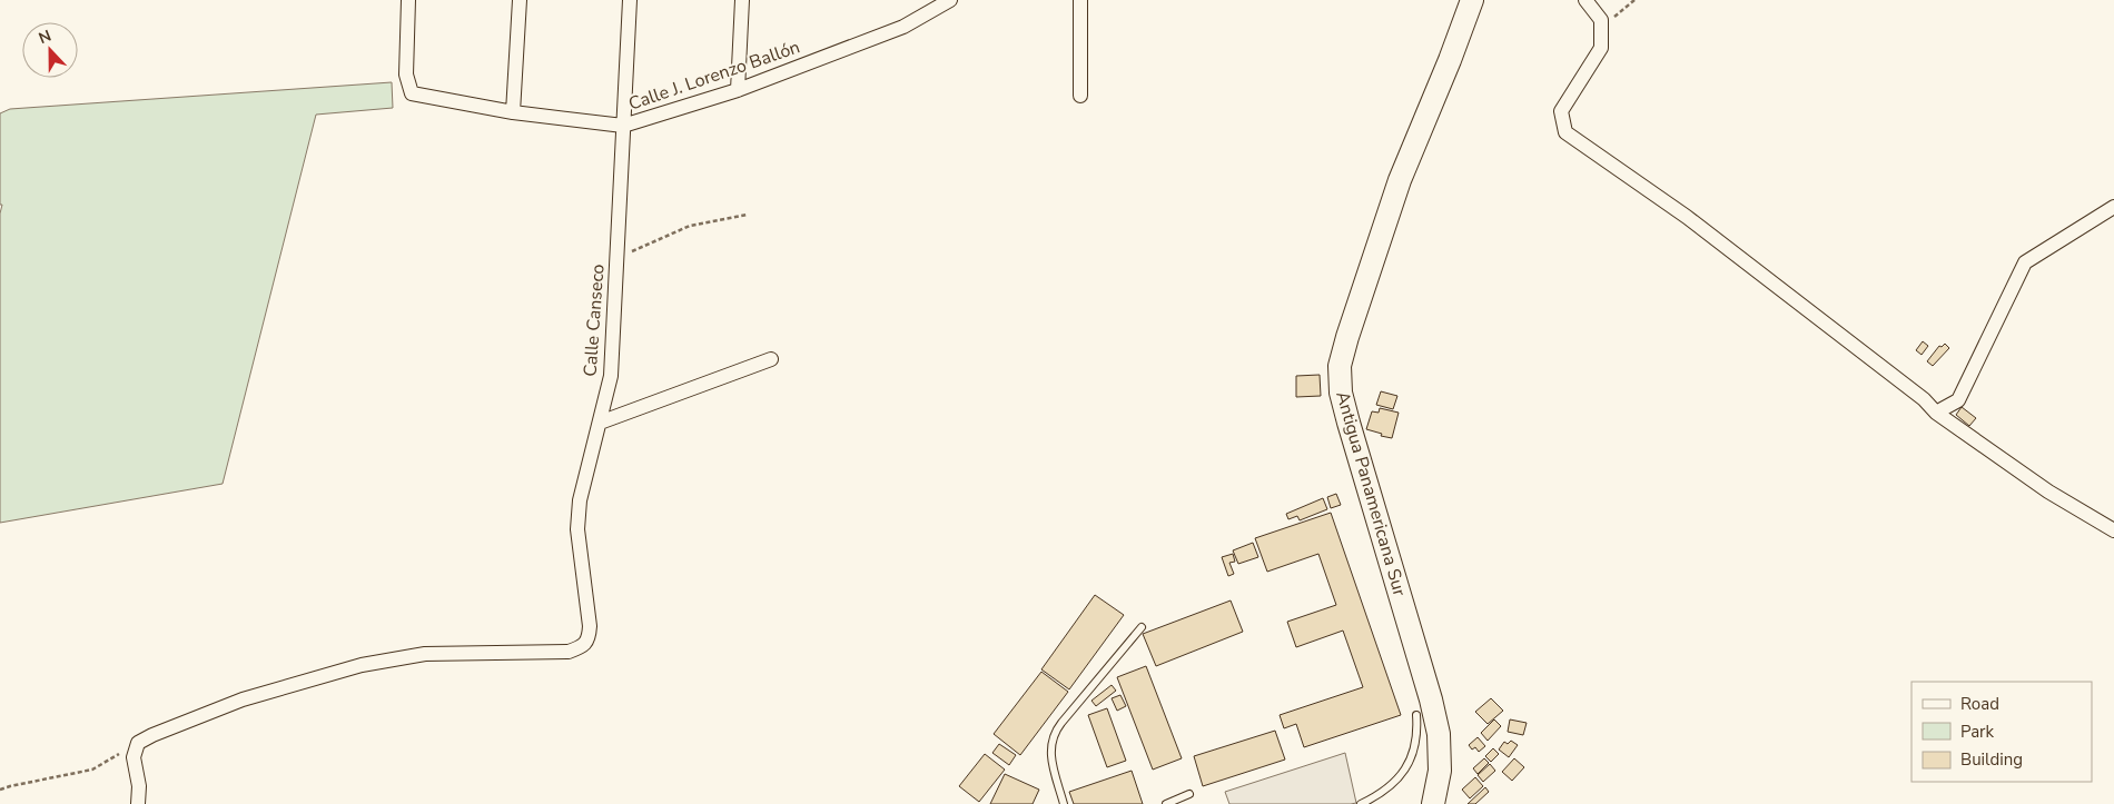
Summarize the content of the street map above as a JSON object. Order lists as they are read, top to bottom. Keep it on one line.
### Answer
{"streets":{"main road":["Antigua Panamericana Sur"],"street":["Calle J. Lorenzo Ballón","Calle Canseco"]},"crossings":[["Calle J. Lorenzo Ballón","Calle Canseco"]],"legend":["Road","Park","Building"],"north":"top"}
